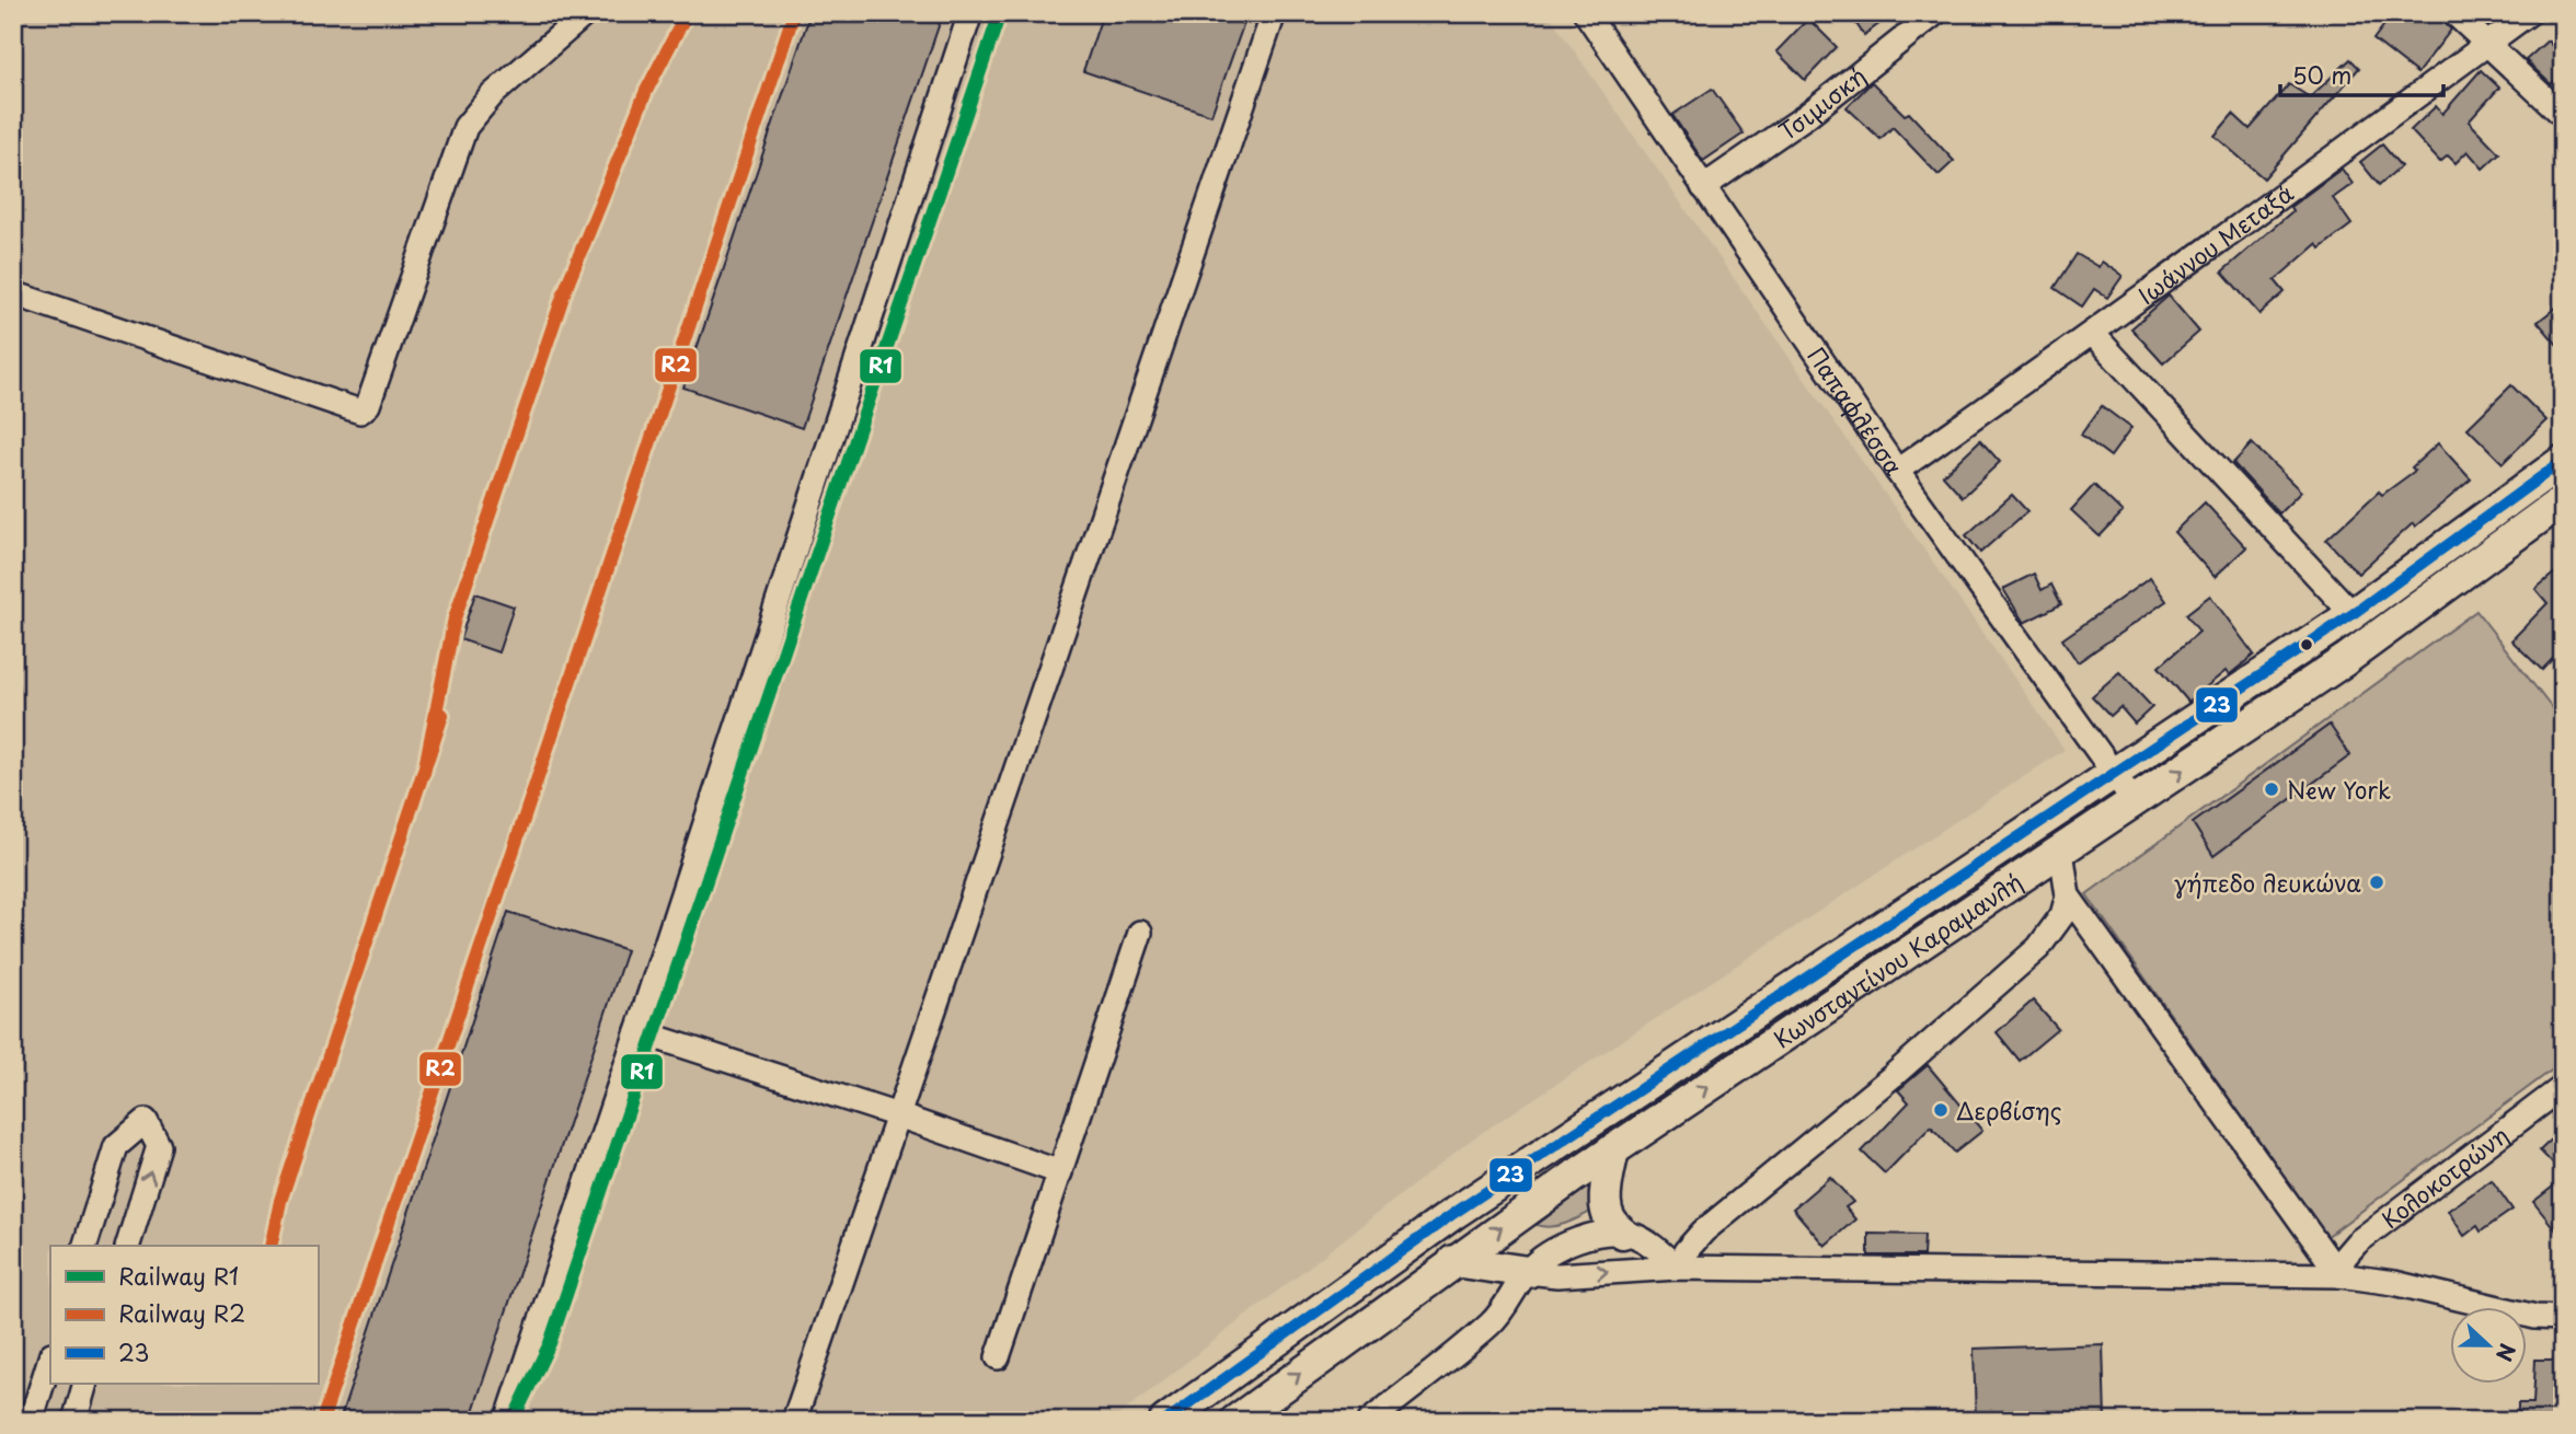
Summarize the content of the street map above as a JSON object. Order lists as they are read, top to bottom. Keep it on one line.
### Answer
{"streets":{"main road":["Κωνσταντίνου Καραμανλή"],"street":["Τσιμισκή","Ιωάννου Μεταξά","Παπαφλέσσα","Κολοκοτρώνη"]},"crossings":[["Τσιμισκή","Παπαφλέσσα"],["Ιωάννου Μεταξά","Παπαφλέσσα"],["Παπαφλέσσα","Κωνσταντίνου Καραμανλή"]],"places":["New York","γήπεδο λευκώνα","Δερβίσης"],"lines":["rail line R1","rail line R2","transit line 23"],"legend":["Railway R1","Railway R2","23"],"scale_bar":"50 m","north":"right"}
